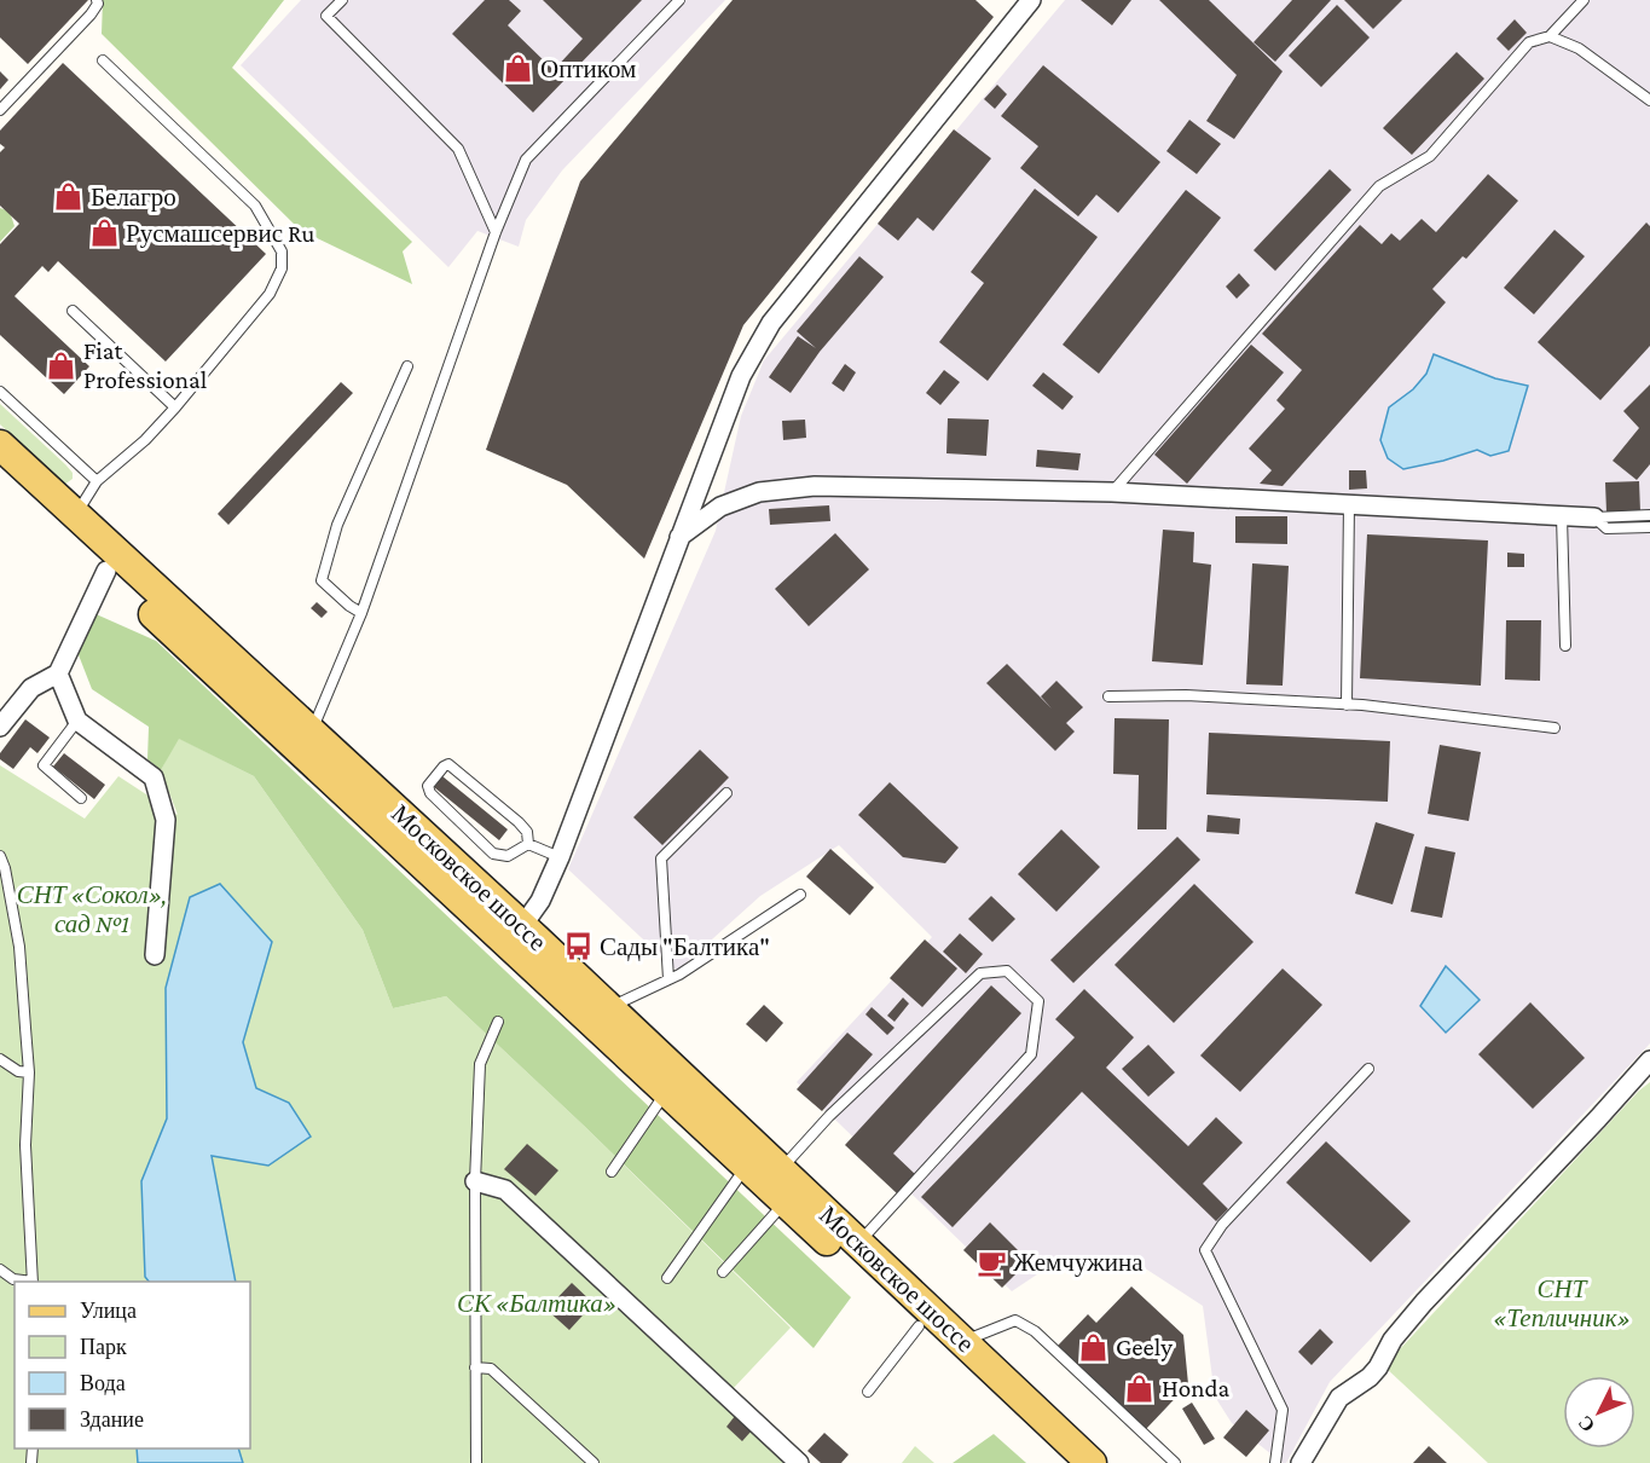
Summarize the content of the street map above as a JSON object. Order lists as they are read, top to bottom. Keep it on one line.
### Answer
{"streets":{"main road":["Московское шоссе"]},"parks":["СНТ «Сокол», сад №1","СНТ «Тепличник»","СК «Балтика»"],"places":{"shop":["Оптиком","Белагро","Русмашсервис Ru","Fiat Professional","Geely","Honda"],"bus stop":["Сады \"Балтика\""],"cafe":["Жемчужина"]},"legend":["Улица","Парк","Вода","Здание"],"north":"bottom left"}
